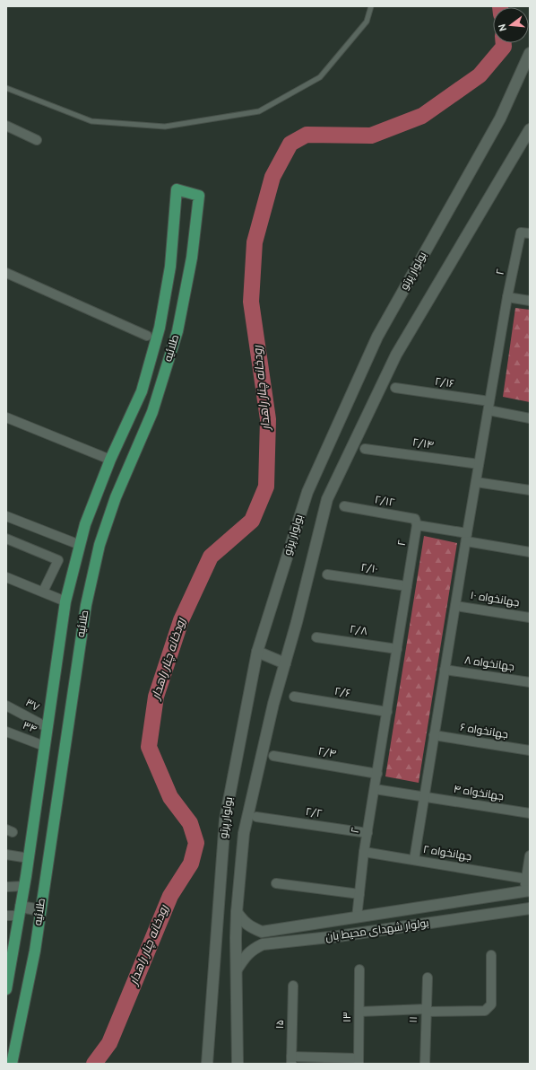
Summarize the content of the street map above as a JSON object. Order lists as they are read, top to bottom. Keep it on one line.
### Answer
{"streets":{"main road":["بولوار پرتو","طلائیه","بولوار شهدای محیط بان"],"street":["۲","۲/۱۶","۲/۱۴","۲/۱۲","۲/۱۰","جهانخواه ۱۰","۲/۸","جهانخواه ۸","۲/۶","۳۷","۳۴","جهانخواه ۶","۲/۴","جهانخواه ۴","۲/۲","جهانخواه ۲","۱۳","۱۱","۱۵"]},"crossings":[["بولوار پرتو","بولوار شهدای محیط بان"],["۲","۲/۱۶"],["۲","۲/۱۴"],["۲","۲/۱۲"],["۲","۲/۱۰"],["۲","جهانخواه ۱۰"],["۲","۲/۸"],["۲","جهانخواه ۸"],["۲","۲/۶"],["۲","جهانخواه ۶"],["۲","۲/۴"],["۲","جهانخواه ۴"],["۲","۲/۲"],["۲","جهانخواه ۲"],["۲","بولوار شهدای محیط بان"],["طلائیه","۳۷"],["طلائیه","۳۴"]],"water":["رودخانه چنار راهدار"],"north":"left"}
